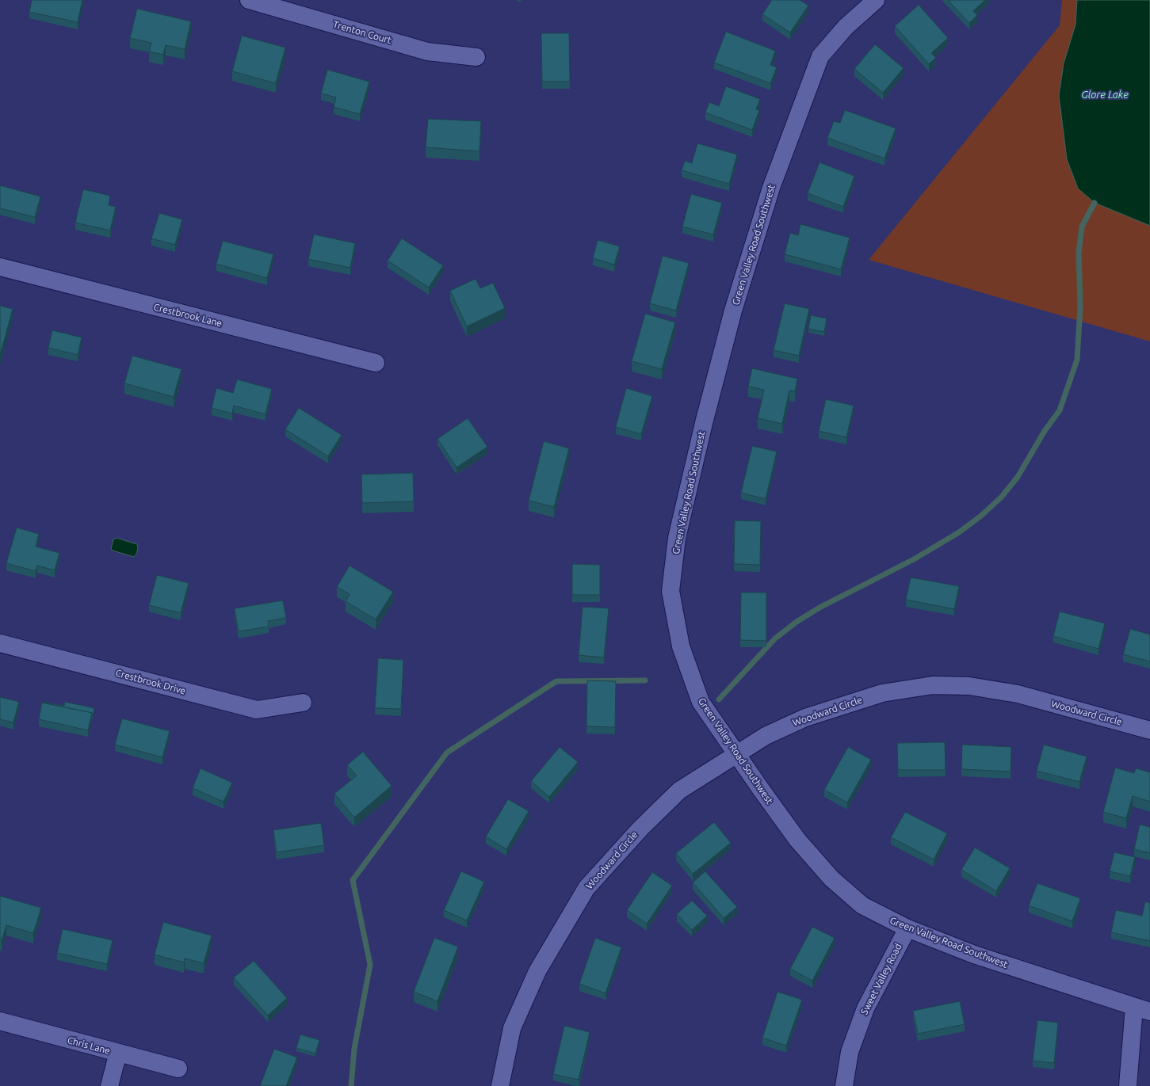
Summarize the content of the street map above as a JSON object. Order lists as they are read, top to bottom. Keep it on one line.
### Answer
{"streets":{"street":["Trenton Court","Green Valley Road Southwest","Crestbrook Lane","Crestbrook Drive","Woodward Circle","Sweet Valley Road","Chris Lane"]},"crossings":[["Green Valley Road Southwest","Woodward Circle"],["Green Valley Road Southwest","Sweet Valley Road"]],"water":["Glore Lake"]}
